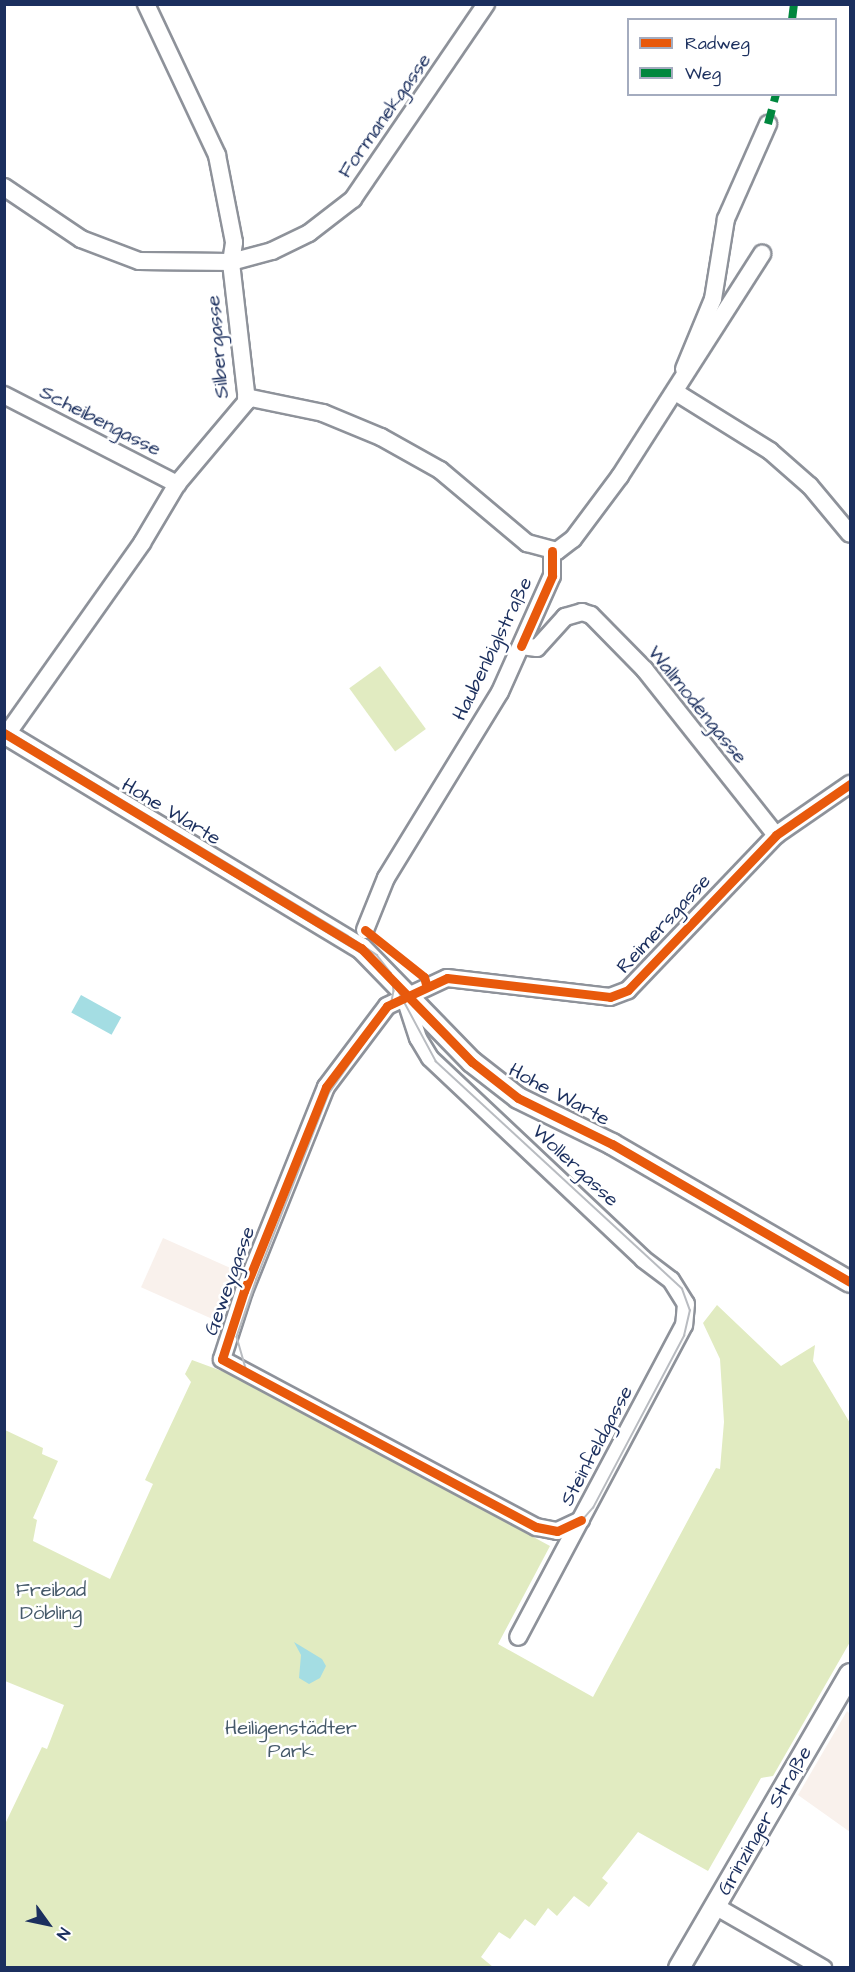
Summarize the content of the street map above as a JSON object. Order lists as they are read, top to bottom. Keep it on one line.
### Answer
{"streets":{"street":["Formanekgasse","Silbergasse","Scheibengasse","Haubenbiglstraße","Wallmodengasse","Hohe Warte","Reimersgasse","Wollergasse","Geweygasse","Steinfeldgasse","Grinzinger Straße"]},"crossings":[["Formanekgasse","Silbergasse"],["Silbergasse","Scheibengasse"],["Silbergasse","Hohe Warte"],["Haubenbiglstraße","Wallmodengasse"],["Wallmodengasse","Reimersgasse"],["Hohe Warte","Reimersgasse"],["Hohe Warte","Wollergasse"],["Hohe Warte","Geweygasse"],["Reimersgasse","Wollergasse"],["Reimersgasse","Geweygasse"],["Wollergasse","Geweygasse"],["Wollergasse","Steinfeldgasse"],["Geweygasse","Steinfeldgasse"]],"parks":["Freibad Döbling","Heiligenstädter Park"],"legend":["Radweg","Weg"],"north":"bottom right"}
